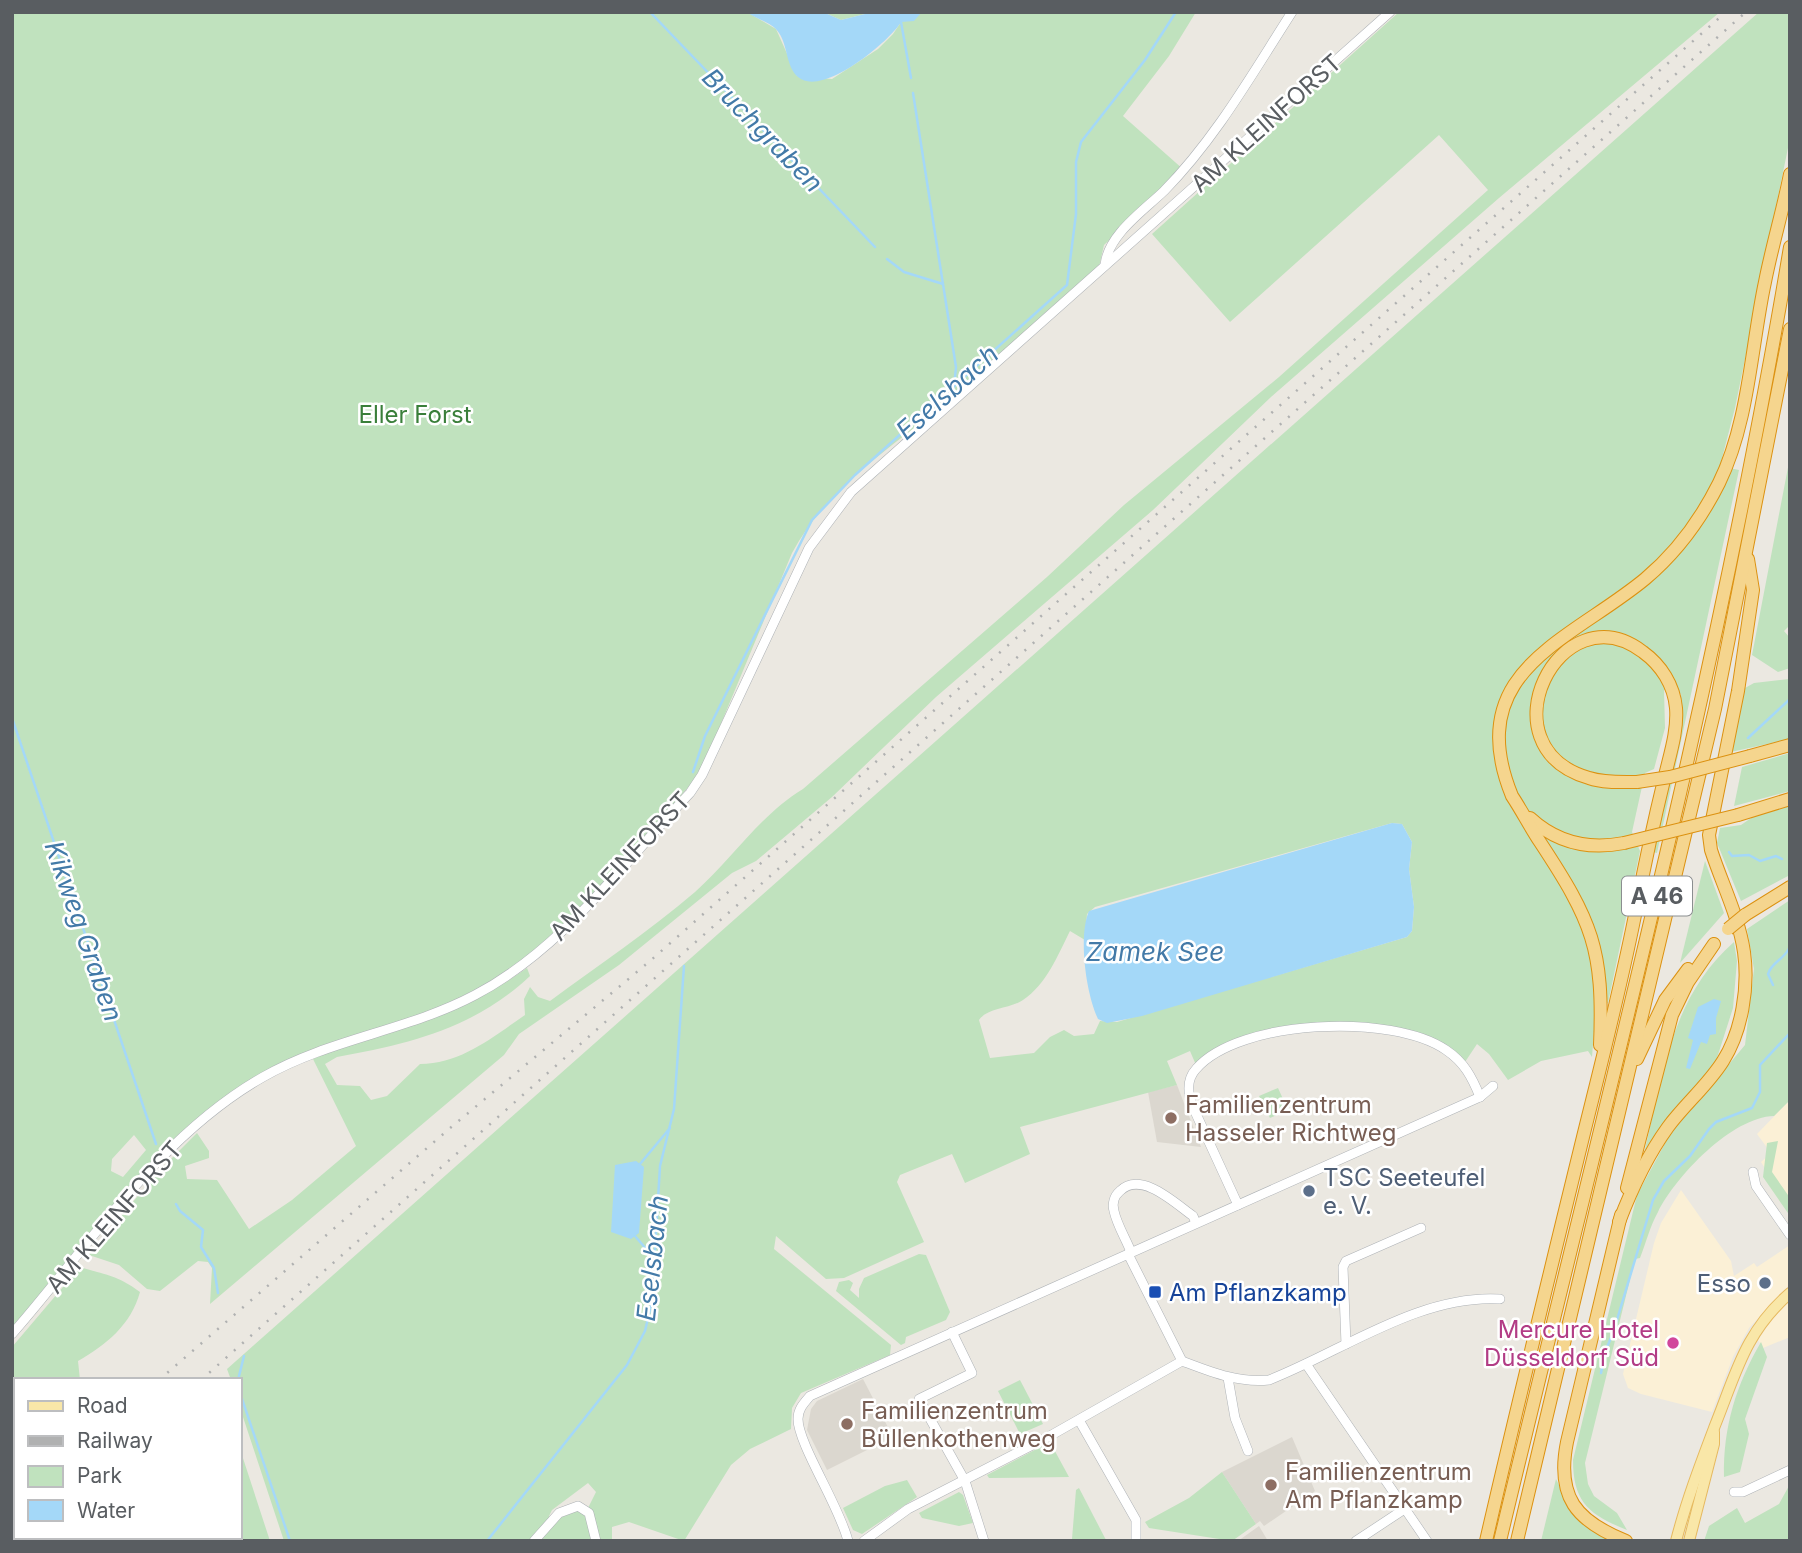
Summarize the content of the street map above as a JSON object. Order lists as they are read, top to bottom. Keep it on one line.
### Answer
{"streets":{"highway":["A 46"],"street":["AM KLEINFORST"]},"water":["Bruchgraben","Eselsbach","Kikweg Graben","Zamek See"],"parks":["Eller Forst"],"places":{"other":["Familienzentrum Hasseler Richtweg","TSC Seeteufel e. V.","Esso","Mercure Hotel Düsseldorf Süd","Familienzentrum Büllenkothenweg","Familienzentrum Am Pflanzkamp"],"transit":["Am Pflanzkamp"]},"legend":["Road","Railway","Park","Water"]}
